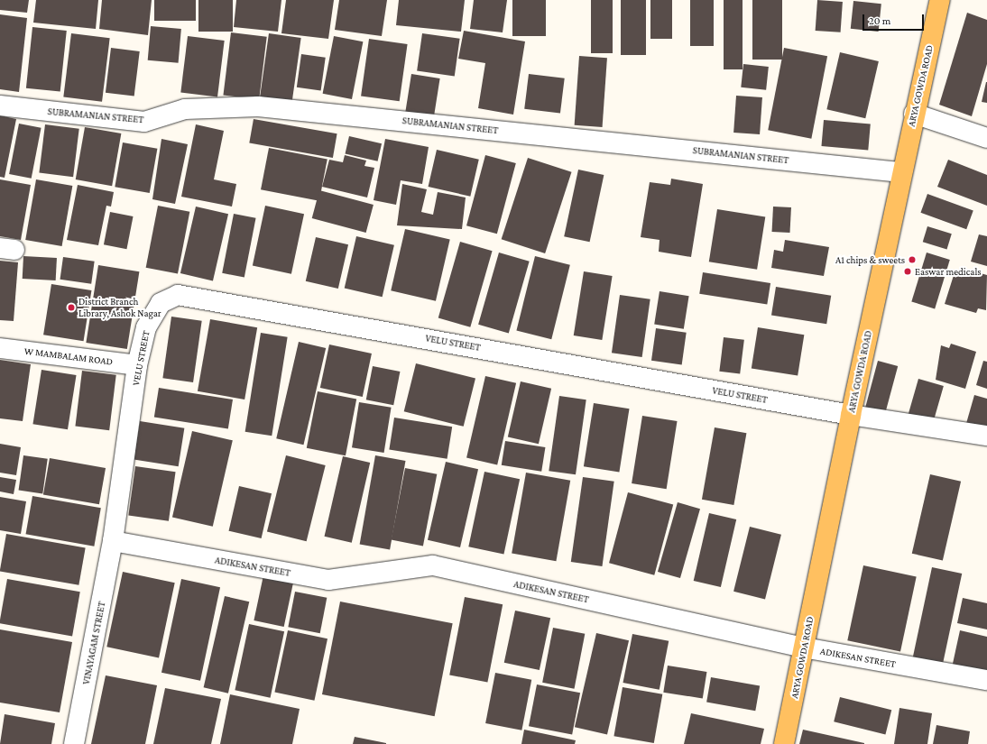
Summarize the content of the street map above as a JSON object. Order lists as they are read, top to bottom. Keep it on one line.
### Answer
{"streets":{"main road":["ARYA GOWDA ROAD"],"street":["SUBRAMANIAN STREET","VELU STREET","W MAMBALAM ROAD","ADIKESAN STREET","VINAYAGAM STREET"]},"crossings":[["ARYA GOWDA ROAD","SUBRAMANIAN STREET"],["ARYA GOWDA ROAD","VELU STREET"],["ARYA GOWDA ROAD","ADIKESAN STREET"],["VELU STREET","W MAMBALAM ROAD"],["VELU STREET","ADIKESAN STREET"],["VELU STREET","VINAYAGAM STREET"],["ADIKESAN STREET","VINAYAGAM STREET"]],"places":["A1 chips & sweets","Easwar medicals","District Branch Library, Ashok Nagar"],"scale_bar":"20 m"}
